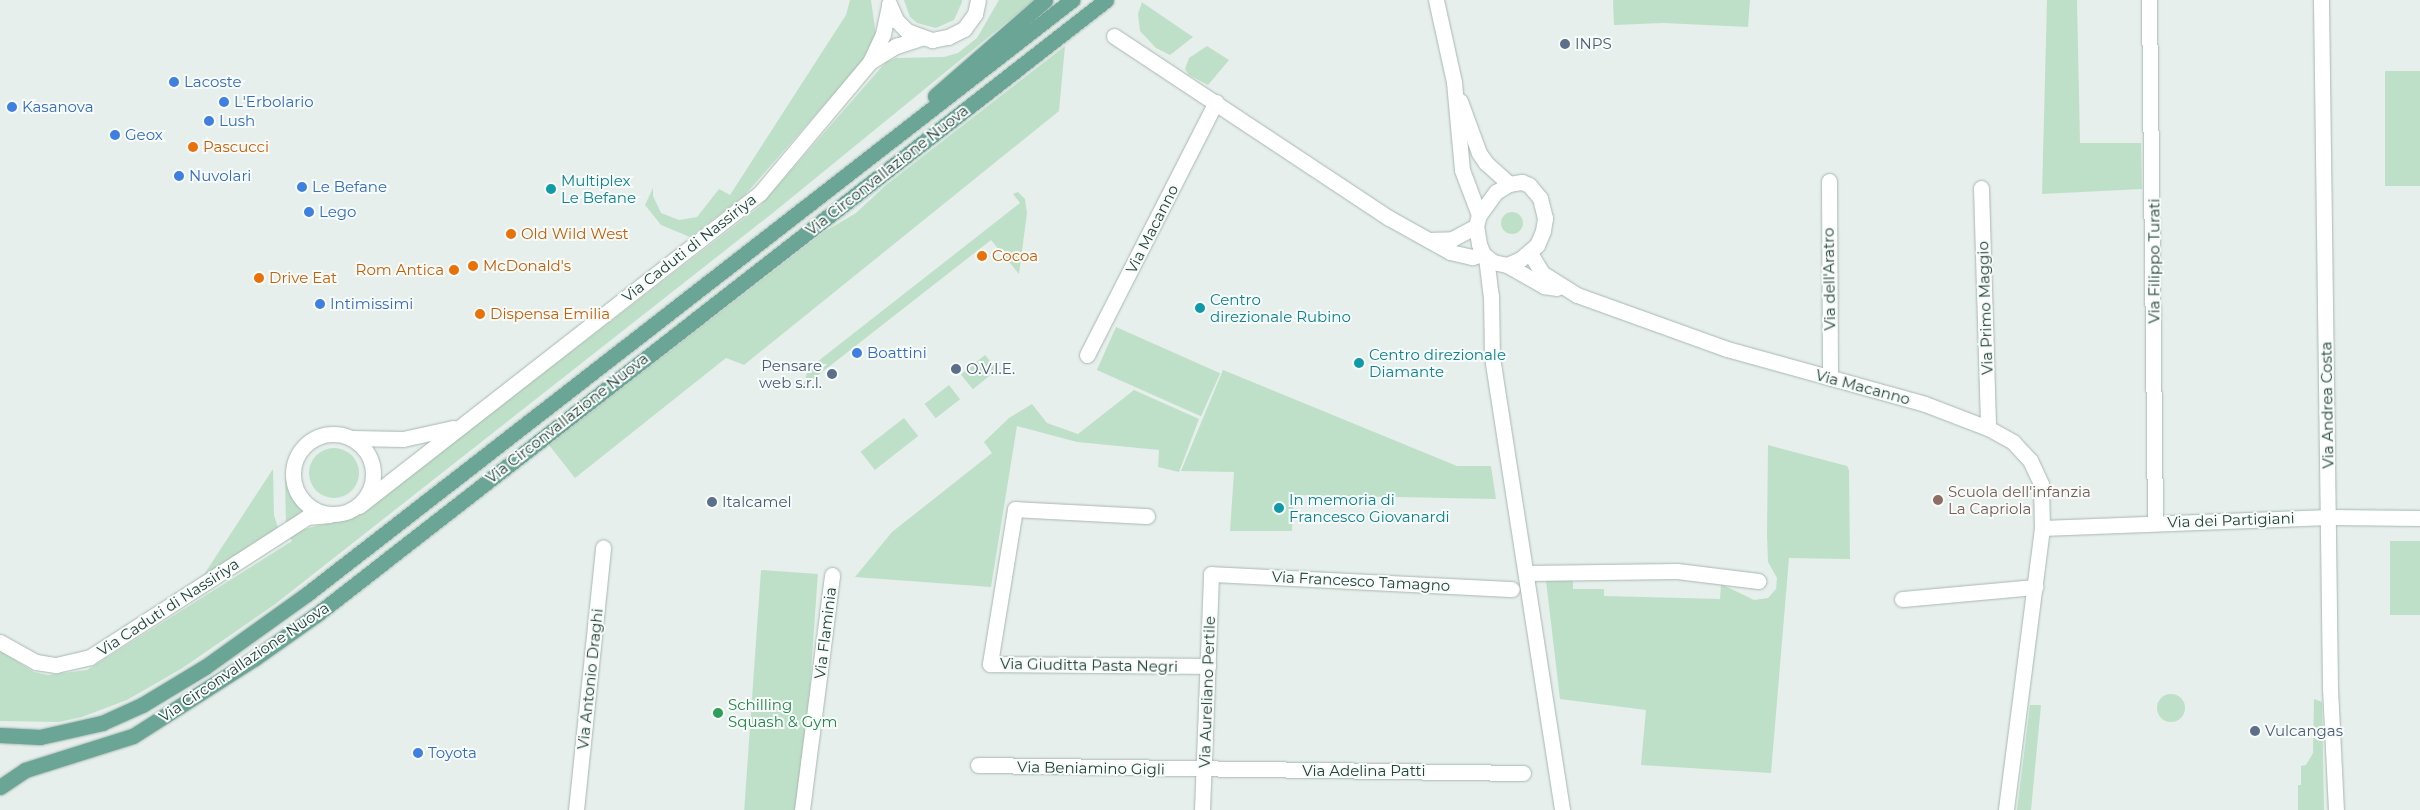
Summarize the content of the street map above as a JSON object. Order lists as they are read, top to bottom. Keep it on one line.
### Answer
{"streets":{"main road":["Via Circonvallazione Nuova"],"street":["Via Macanno","Via Caduti di Nassiriya","Via Filippo Turati","Via dell'Aratro","Via Primo Maggio","Via Andrea Costa","Via dei Partigiani","Via Francesco Tamagno","Via Flaminia","Via Giuditta Pasta Negri","Via Antonio Draghi","Via Aureliano Pertile","Via Beniamino Gigli","Via Adelina Patti"]},"crossings":[["Via Macanno","Via dell'Aratro"],["Via Macanno","Via Primo Maggio"],["Via Macanno","Via dei Partigiani"],["Via Filippo Turati","Via dei Partigiani"],["Via Andrea Costa","Via dei Partigiani"],["Via Francesco Tamagno","Via Aureliano Pertile"],["Via Giuditta Pasta Negri","Via Aureliano Pertile"],["Via Aureliano Pertile","Via Beniamino Gigli"],["Via Aureliano Pertile","Via Adelina Patti"],["Via Beniamino Gigli","Via Adelina Patti"]],"places":["INPS","Lacoste","L'Erbolario","Kasanova","Lush","Geox","Pascucci","Nuvolari","Le Befane","Multiplex Le Befane","Lego","Old Wild West","Cocoa","McDonald's","Rom Antica","Drive Eat","Intimissimi","Centro direzionale Rubino","Dispensa Emilia","Boattini","Centro direzionale Diamante","O.V.I.E.","Pensare web s.r.l.","Scuola dell'infanzia La Capriola","Italcamel","In memoria di Francesco Giovanardi","Schilling Squash & Gym","Vulcangas","Toyota"]}
